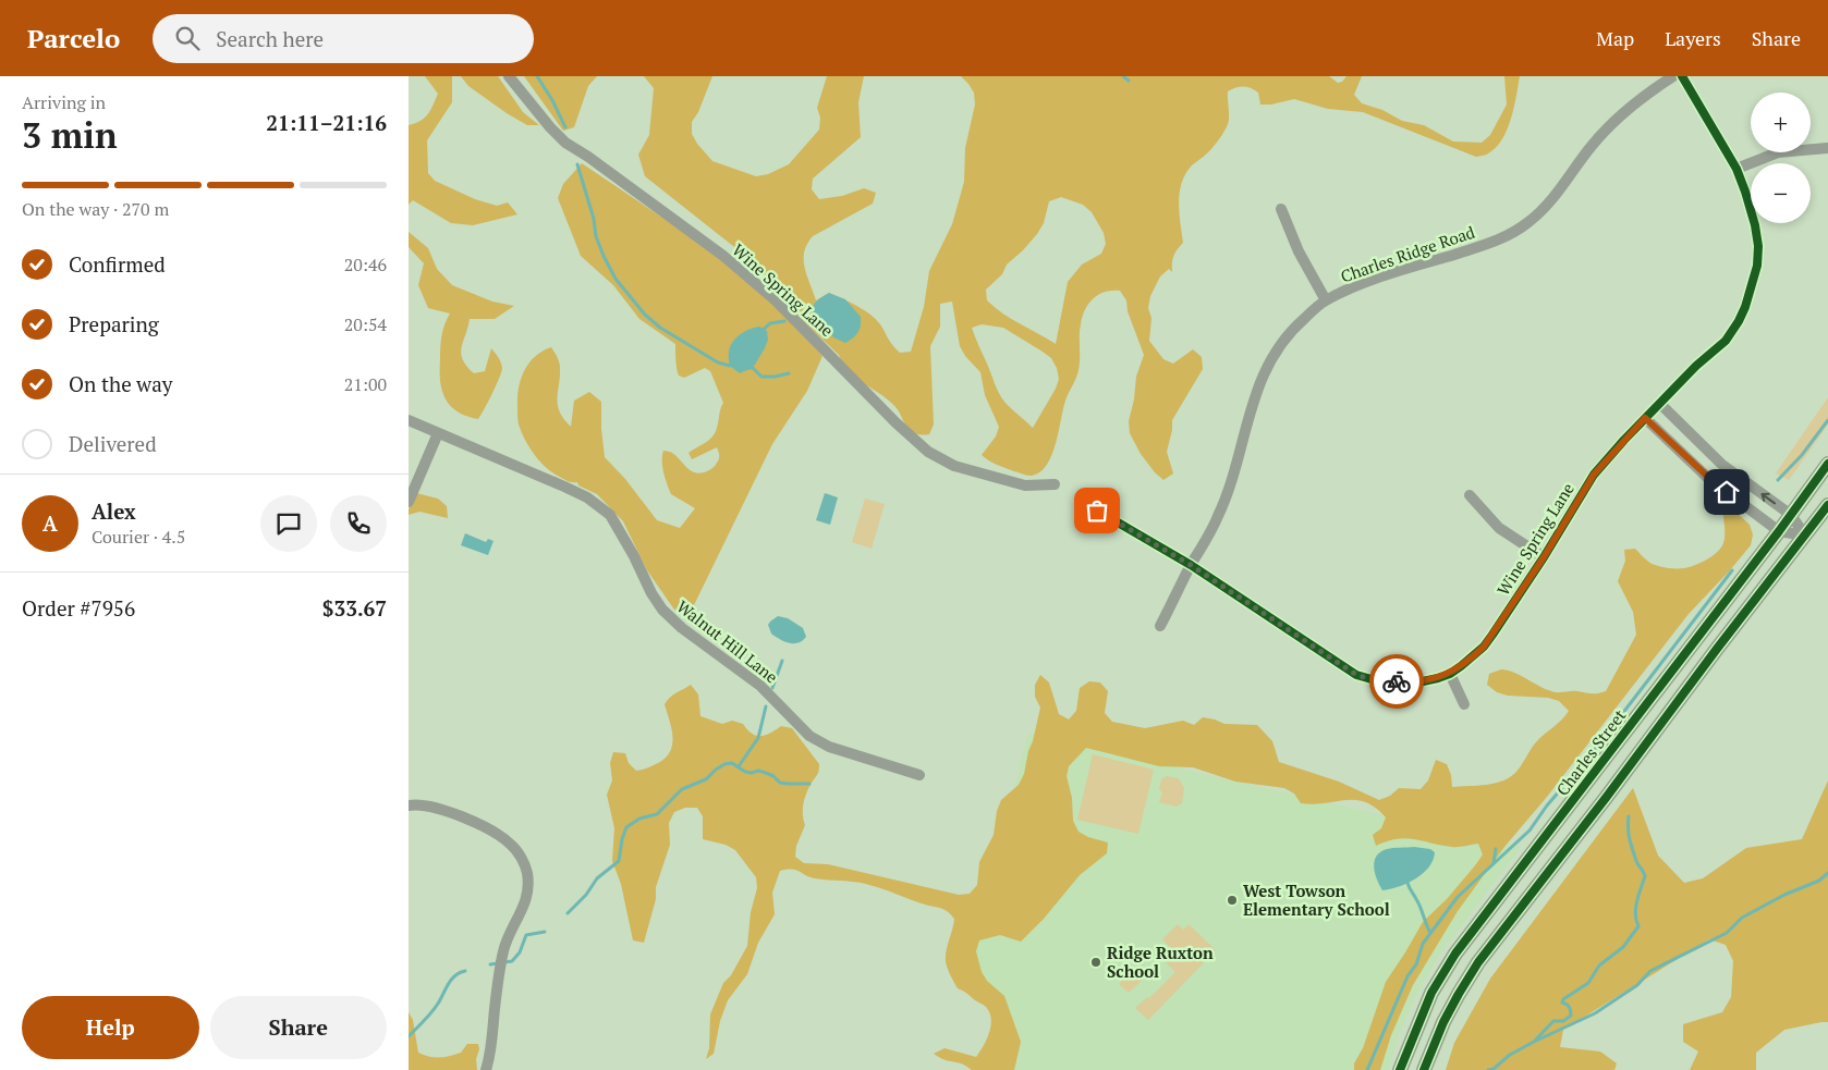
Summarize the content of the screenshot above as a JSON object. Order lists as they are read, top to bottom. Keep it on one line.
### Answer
{"streets":{"main road":["Charles Street"],"street":["Charles Ridge Road","Wine Spring Lane","Walnut Hill Lane"]},"crossings":[["Charles Ridge Road","Wine Spring Lane"]],"places":["West Towson Elementary School","Ridge Ruxton School"],"page":{"header":"Parcelo","search":"Search here","nav":["Map","Layers","Share"],"heading":["3 min","Arriving in","21:11–21:16"],"panel":["Alex","Courier · 4.5","Order #7956","$33.67"],"map_buttons":["+","−"],"bar":"On the way · 270 m","list":[["Confirmed","20:46"],["Preparing","20:54"],["On the way","21:00"],"Delivered"],"round":"A","buttons":["Help","Share"]}}
